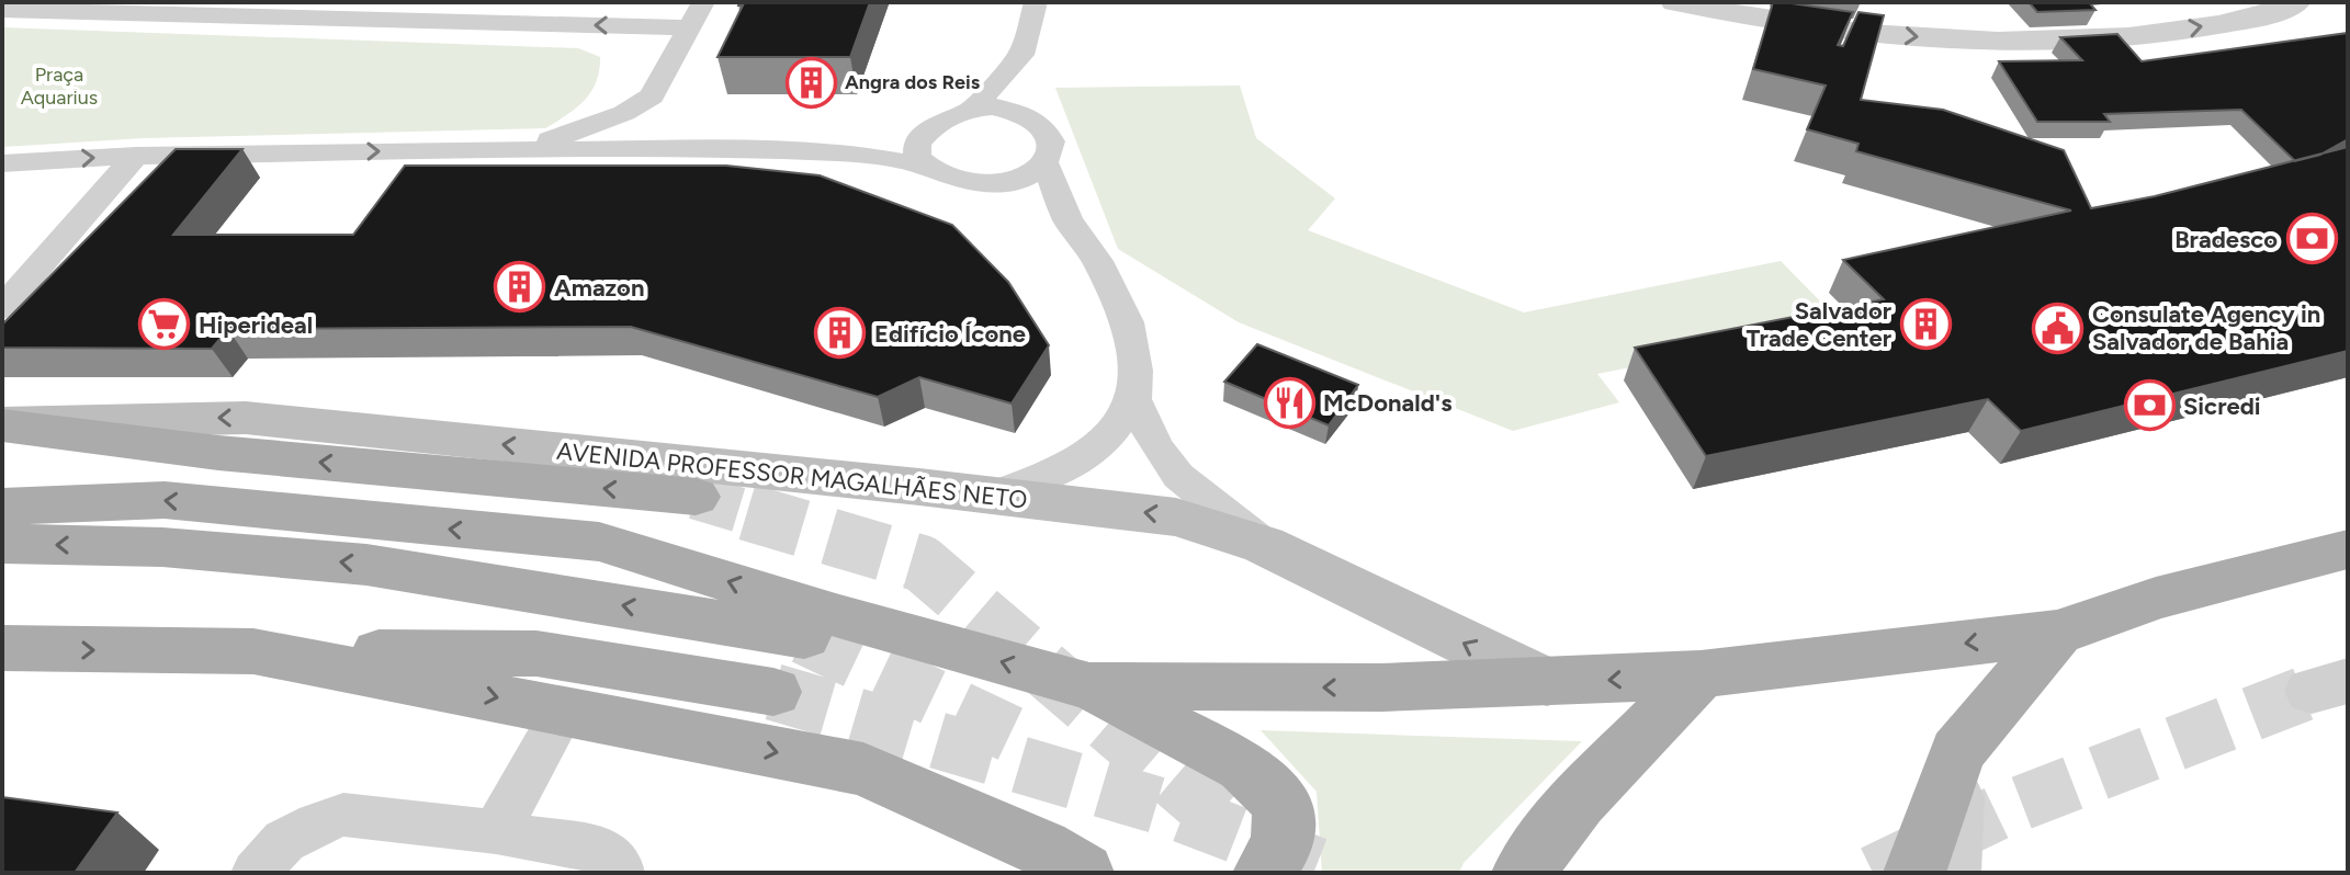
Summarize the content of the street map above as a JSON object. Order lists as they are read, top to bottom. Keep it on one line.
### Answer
{"streets":{"main road":["AVENIDA PROFESSOR MAGALHÃES NETO"]},"parks":["Praça Aquarius"],"places":{"building":["Angra dos Reis","Amazon","Salvador Trade Center","Edifício Ícone"],"bank":["Bradesco","Sicredi"],"supermarket":["Hiperideal"],"public building":["Consulate Agency in Salvador de Bahia"],"restaurant":["McDonald's"]}}
